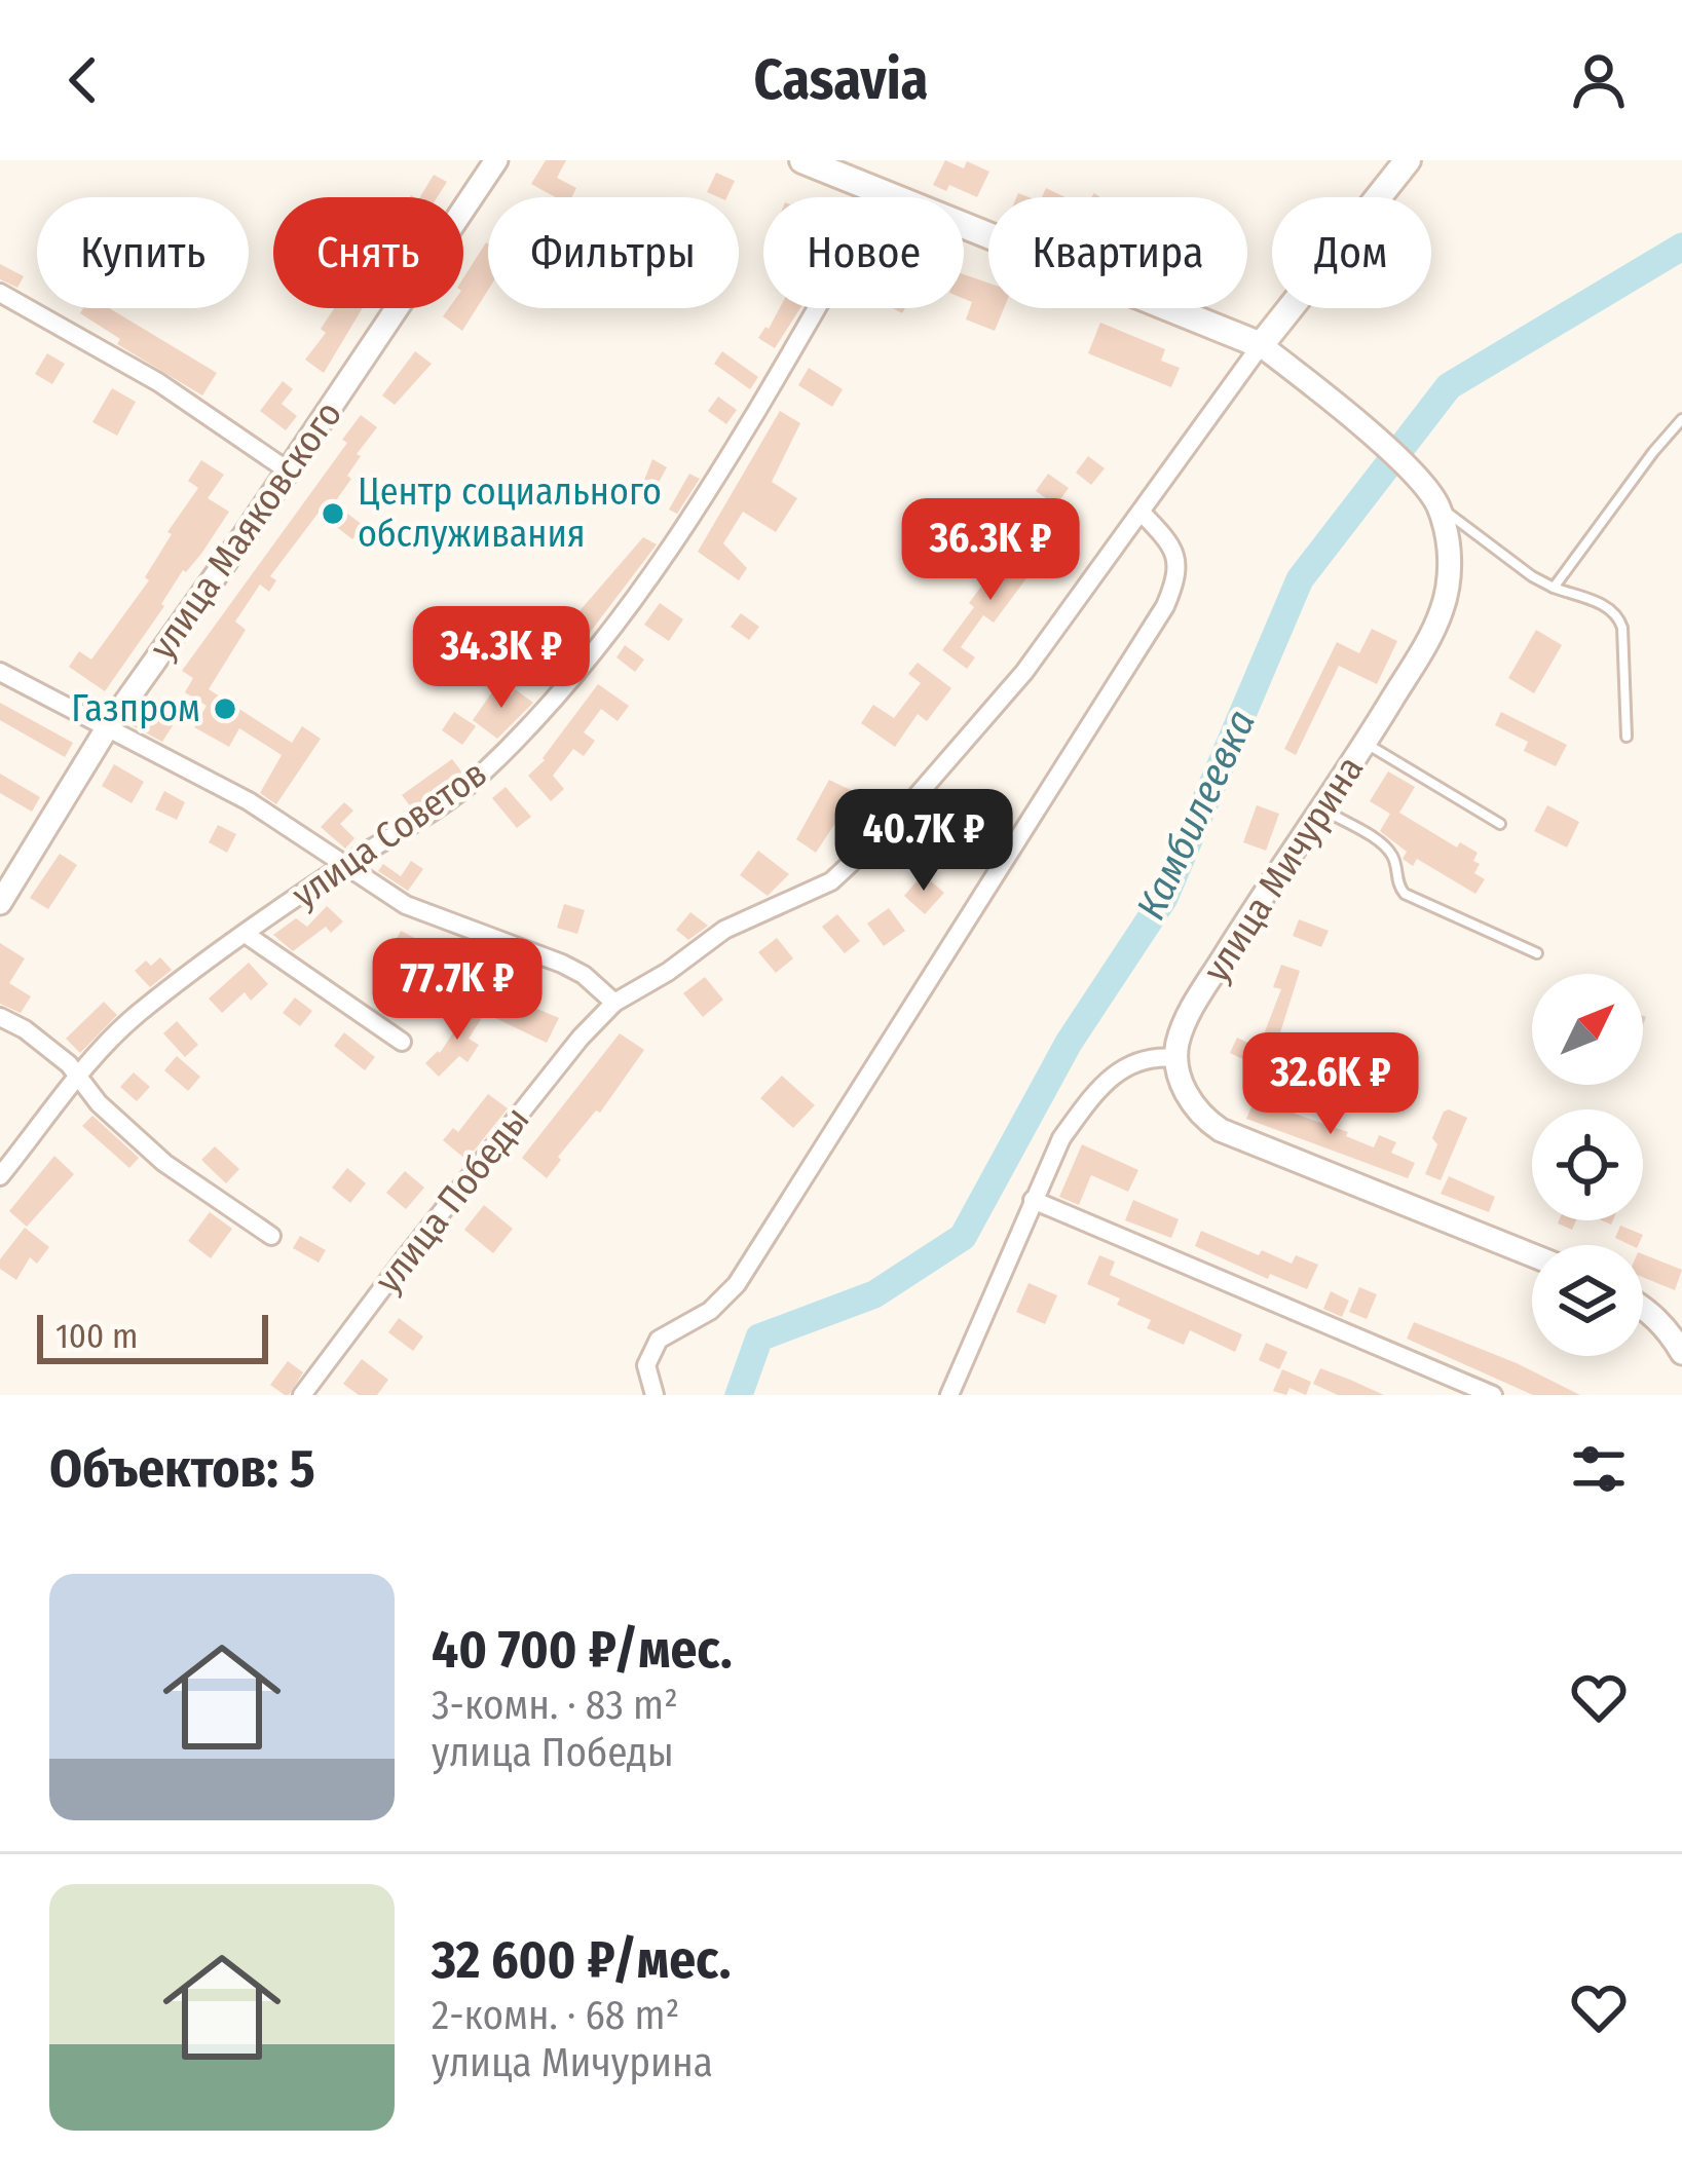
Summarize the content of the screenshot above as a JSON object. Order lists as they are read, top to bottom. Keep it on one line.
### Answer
{"streets":{"main road":["улица Победы"],"street":["улица Маяковского","улица Советов","улица Мичурина"]},"crossings":[["улица Мичурина","улица Победы"]],"water":["Камбилеевка"],"places":["Центр социального обслуживания","Газпром"],"scale_bar":"100 m","north":"top right","page":{"header":"Casavia","chip":["Купить","Снять","Фильтры","Новое","Квартира","Дом"],"price":["36.3K ₽","34.3K ₽","40.7K ₽","77.7K ₽","32.6K ₽"],"scale":"100 m","heading":"Объектов: 5","list":[{"name":"40 700 ₽/мес.","note":"3-комн. · 83 m² · улица Победы"},{"name":"32 600 ₽/мес.","note":"2-комн. · 68 m² · улица Мичурина"}]}}
